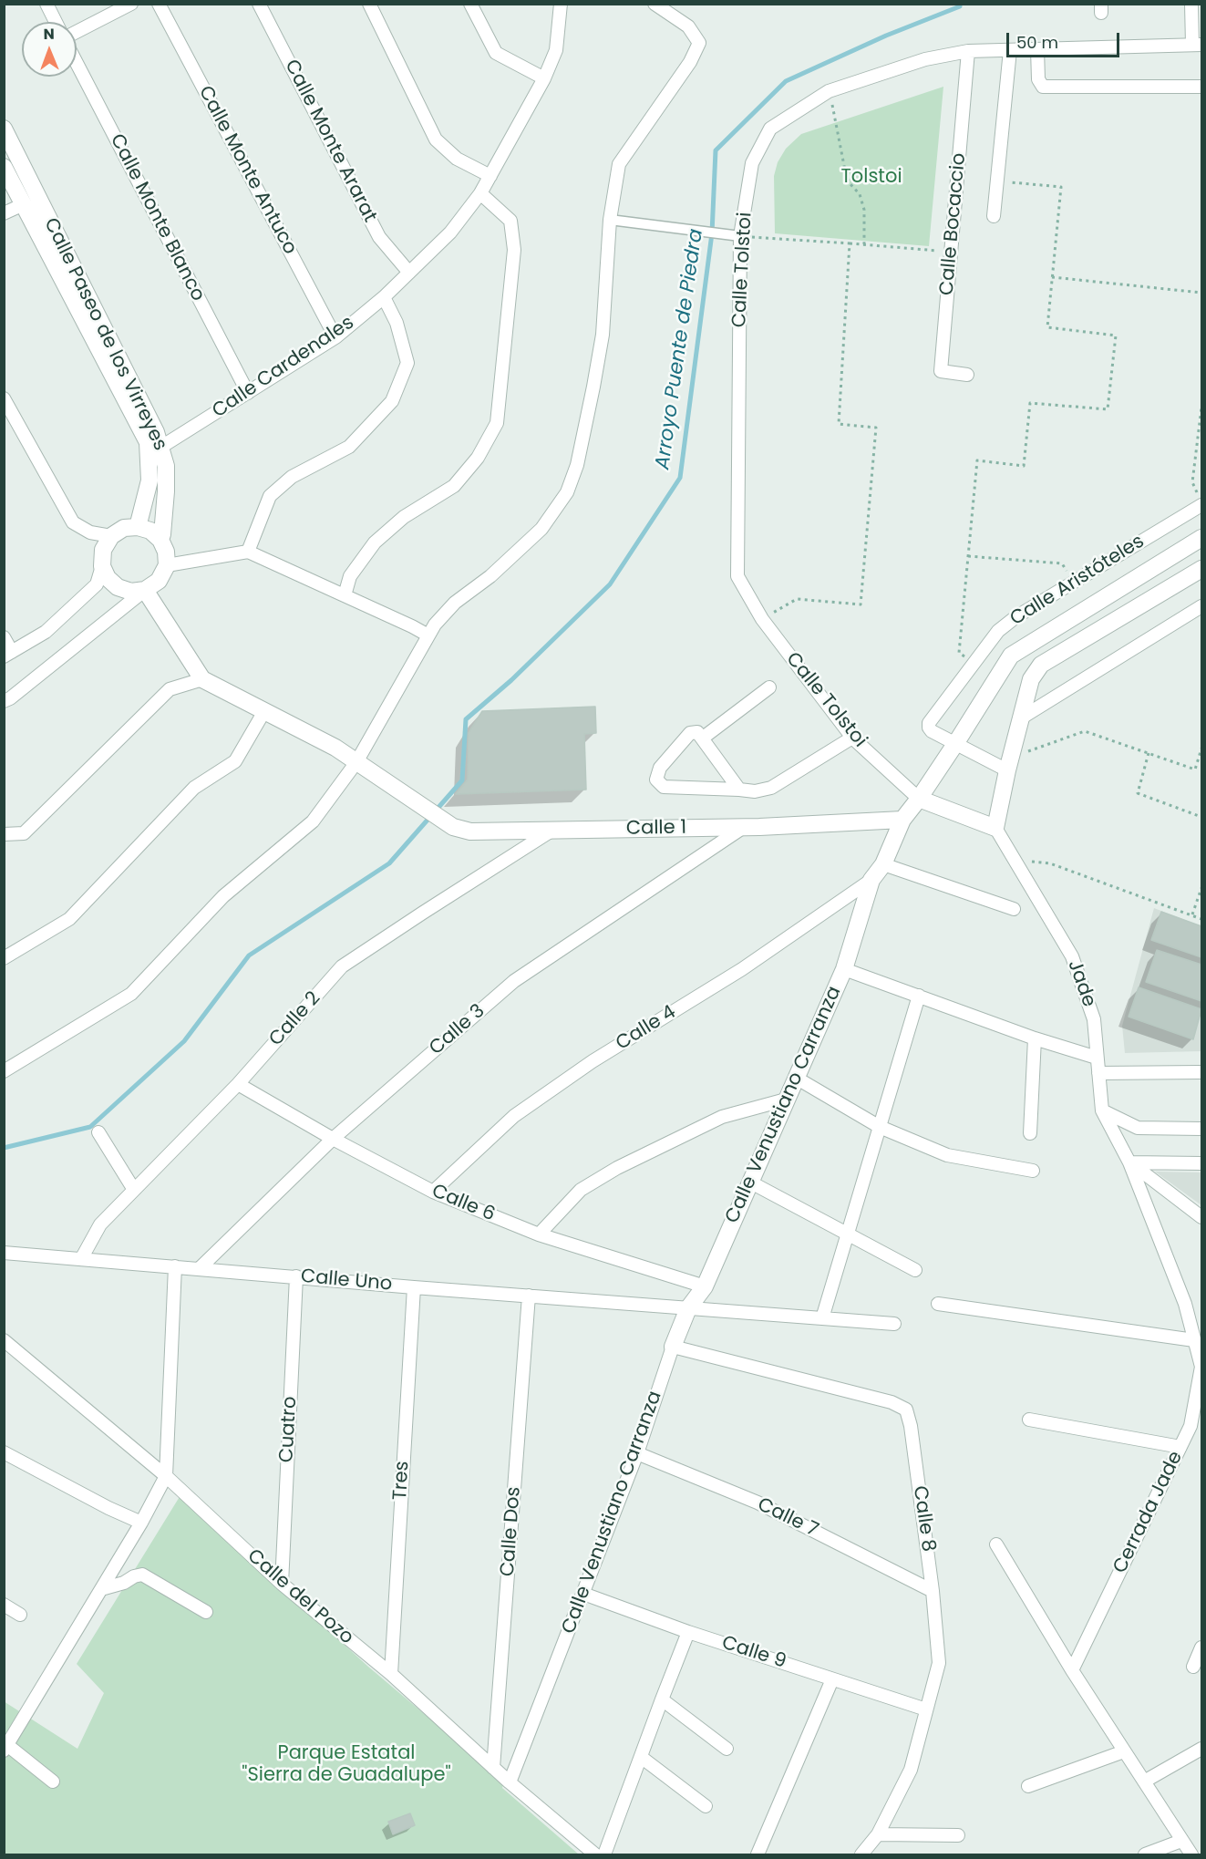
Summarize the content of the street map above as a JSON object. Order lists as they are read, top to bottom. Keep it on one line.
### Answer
{"streets":{"street":["Calle Monte Ararat","Calle Monte Antuco","Calle Monte Blanco","Calle Bocaccio","Calle Tolstoi","Calle Paseo de los Virreyes","Calle Cardenales","Calle Aristóteles","Calle 1","Jade","Calle 2","Calle 4","Calle 3","Calle Venustiano Carranza","Calle 6","Calle Uno","Cuatro","Tres","Cerrada Jade","Calle 7","Calle 8","Calle Dos","Calle del Pozo","Calle 9"]},"crossings":[["Calle Monte Ararat","Calle Cardenales"],["Calle Monte Antuco","Calle Cardenales"],["Calle Monte Blanco","Calle Cardenales"],["Calle Bocaccio","Calle Tolstoi"],["Calle Tolstoi","Calle Venustiano Carranza"],["Calle Paseo de los Virreyes","Calle Cardenales"],["Calle Aristóteles","Calle Venustiano Carranza"],["Calle 1","Calle 2"],["Calle 1","Calle 3"],["Calle 1","Calle Venustiano Carranza"],["Jade","Cerrada Jade"],["Calle 2","Calle 6"],["Calle 2","Calle Uno"],["Calle 4","Calle Venustiano Carranza"],["Calle 4","Calle 6"],["Calle 3","Calle 6"],["Calle 3","Calle Uno"],["Calle Venustiano Carranza","Calle 6"],["Calle Venustiano Carranza","Calle Uno"],["Calle Venustiano Carranza","Calle 7"],["Calle Venustiano Carranza","Calle 8"],["Calle Venustiano Carranza","Calle del Pozo"],["Calle Venustiano Carranza","Calle 9"],["Calle Uno","Cuatro"],["Calle Uno","Tres"],["Calle Uno","Calle Dos"],["Cuatro","Calle del Pozo"],["Tres","Calle del Pozo"],["Calle 7","Calle 8"],["Calle 8","Calle 9"],["Calle Dos","Calle del Pozo"]],"water":["Arroyo Puente de Piedra"],"parks":["Tolstoi","Parque Estatal \"Sierra de Guadalupe\""],"scale_bar":"50 m","north":"top"}
